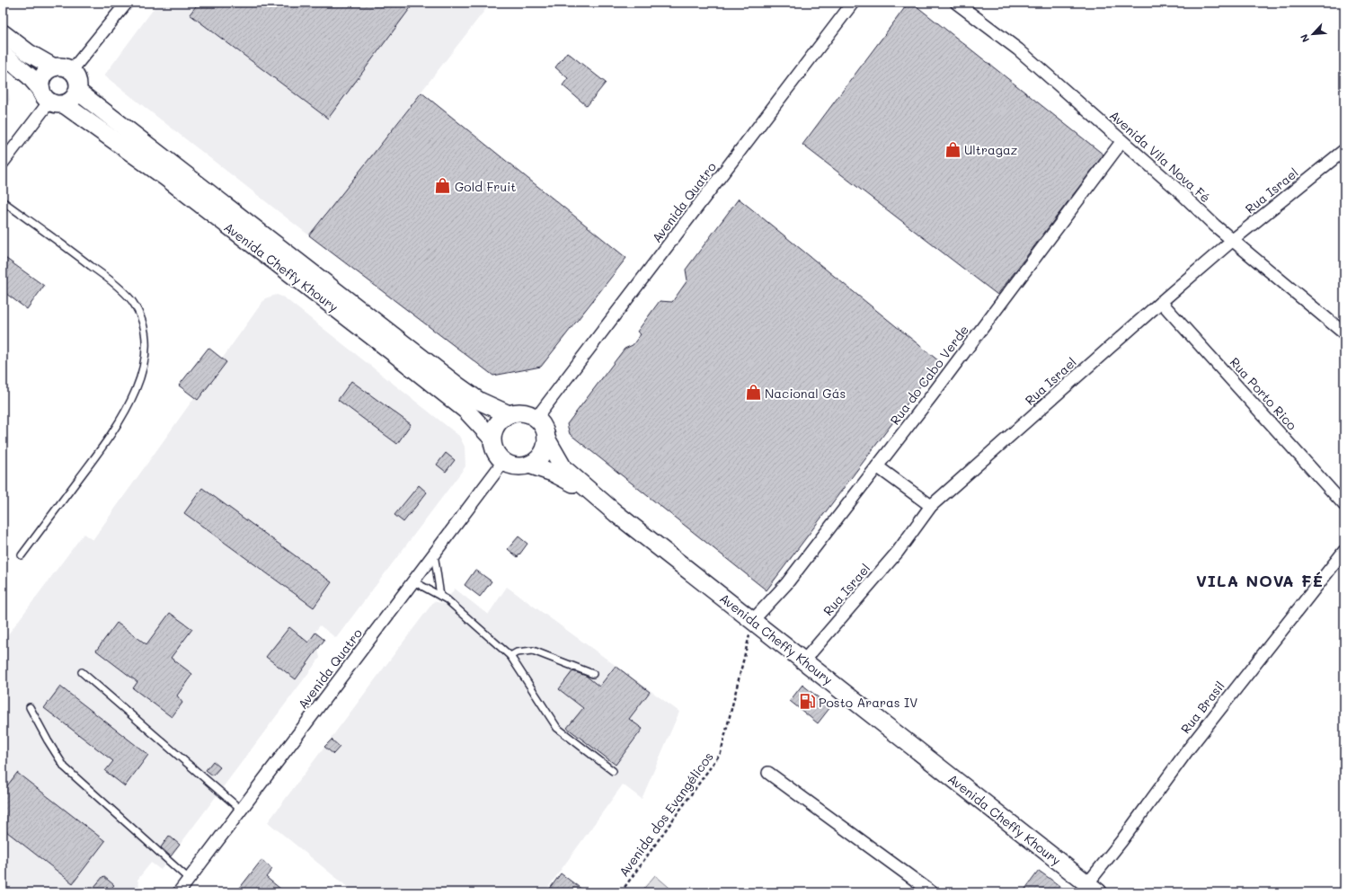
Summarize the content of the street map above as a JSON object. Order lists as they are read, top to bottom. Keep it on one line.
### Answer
{"streets":{"main road":["Avenida Cheffy Khoury"],"street":["Avenida Vila Nova Fé","Rua Israel","Avenida Quatro","Rua do Cabo Verde","Rua Porto Rico","Rua Brasil"],"path":["Avenida dos Evangélicos"]},"crossings":[["Avenida Vila Nova Fé","Rua Israel"],["Avenida Vila Nova Fé","Rua do Cabo Verde"],["Rua Israel","Avenida Cheffy Khoury"],["Rua Israel","Rua Porto Rico"],["Avenida Quatro","Avenida Cheffy Khoury"],["Avenida Cheffy Khoury","Rua do Cabo Verde"],["Avenida Cheffy Khoury","Rua Brasil"],["Avenida Cheffy Khoury","Avenida dos Evangélicos"],["Rua do Cabo Verde","Avenida dos Evangélicos"]],"districts":["VILA NOVA FÉ"],"places":{"shop":["Ultragaz","Gold Fruit","Nacional Gás"],"fuel station":["Posto Araras IV"]},"north":"bottom left"}
